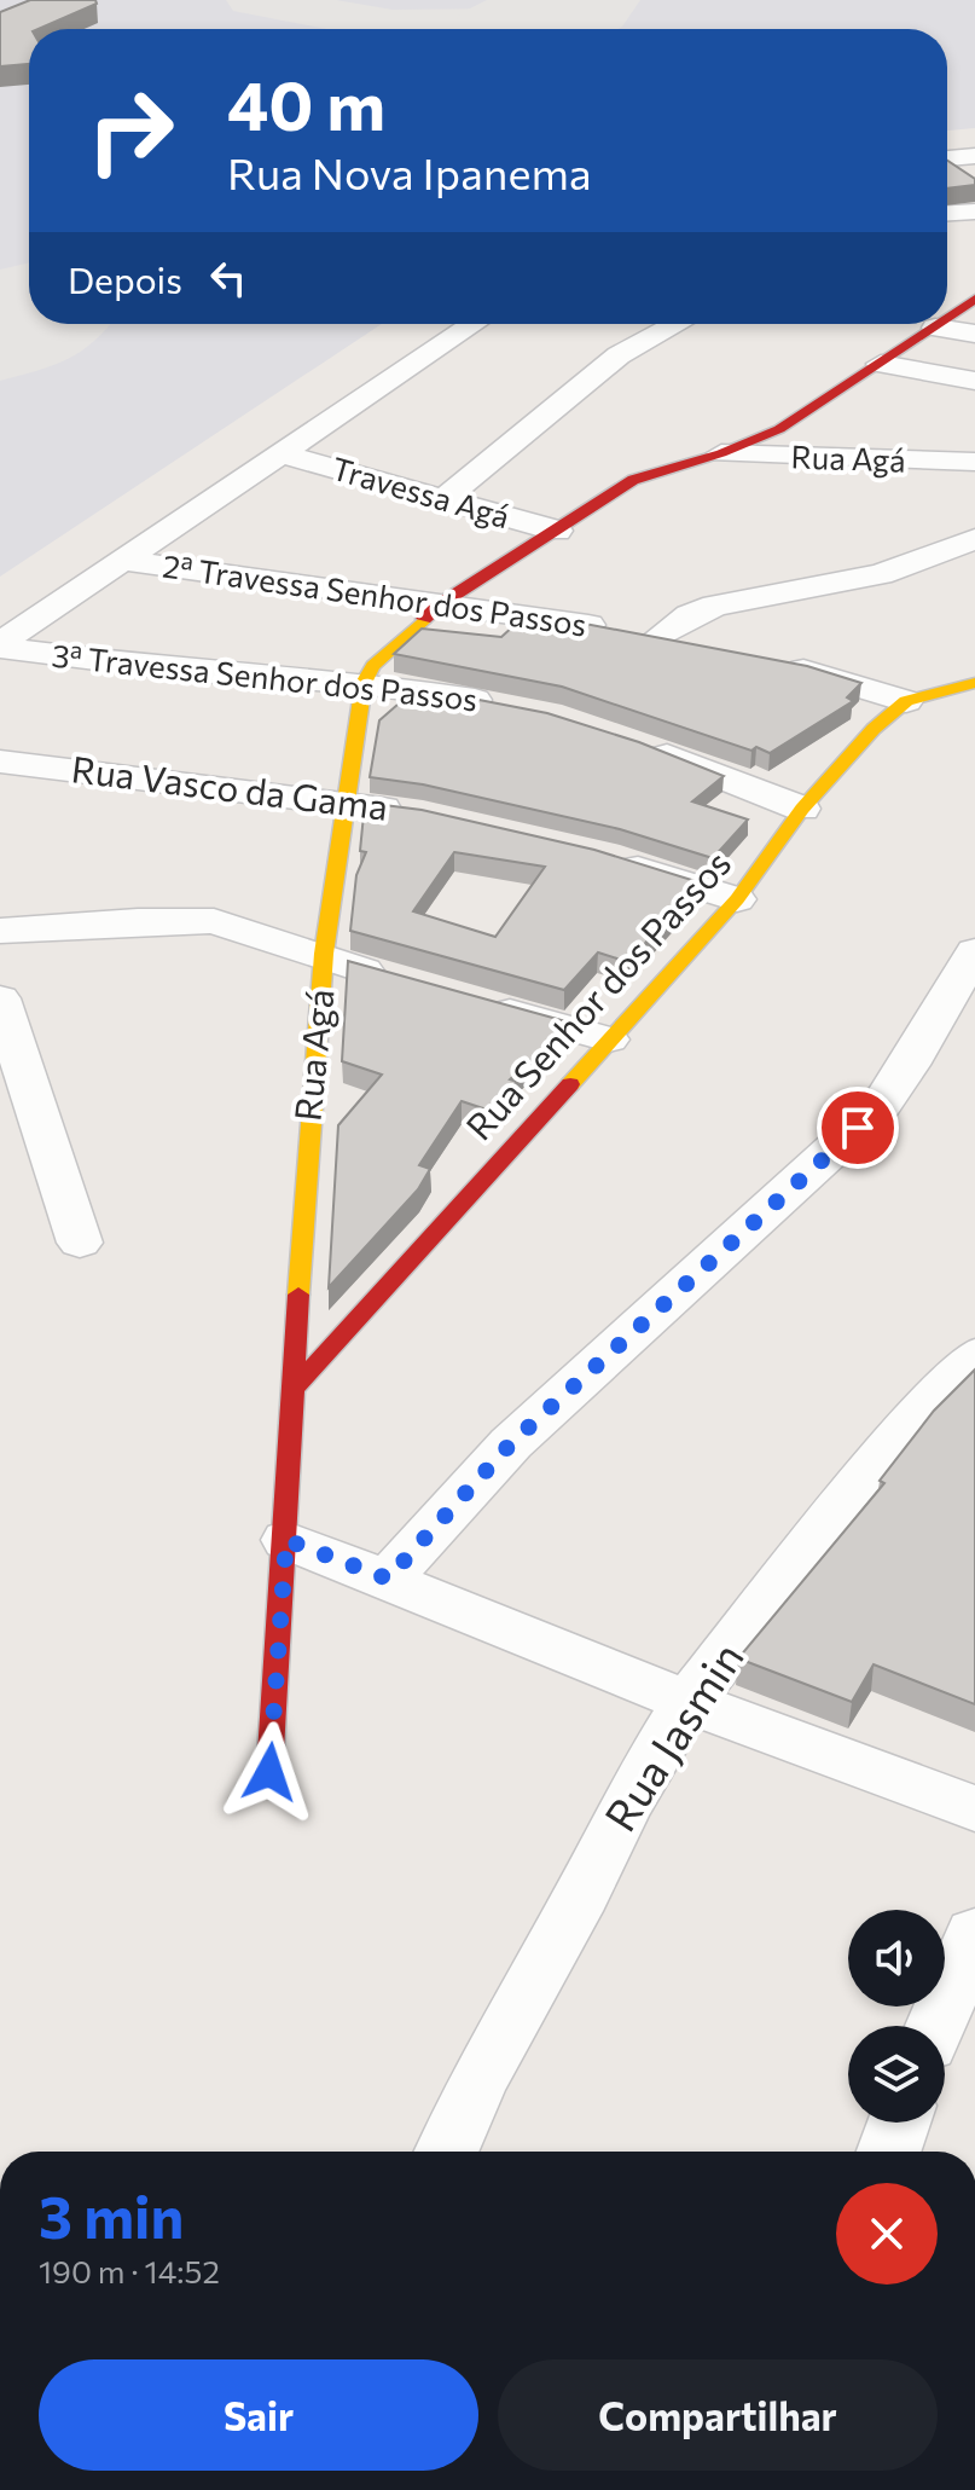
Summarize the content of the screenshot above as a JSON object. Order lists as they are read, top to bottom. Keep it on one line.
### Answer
{"streets":{"street":["Rua Agá","Travessa Agá","2ª Travessa Senhor dos Passos","3ª Travessa Senhor dos Passos","Rua Vasco da Gama","Rua Senhor dos Passos","Rua Jasmin"]},"crossings":[["Rua Agá","Travessa Agá"],["Rua Agá","2ª Travessa Senhor dos Passos"],["Rua Agá","3ª Travessa Senhor dos Passos"],["Rua Agá","Rua Vasco da Gama"],["Rua Agá","Rua Senhor dos Passos"]],"page":{"turn":["40 m","Rua Nova Ipanema"],"then":"Depois","heading":["3 min","190 m · 14:52"],"buttons":["Sair","Compartilhar"]}}
